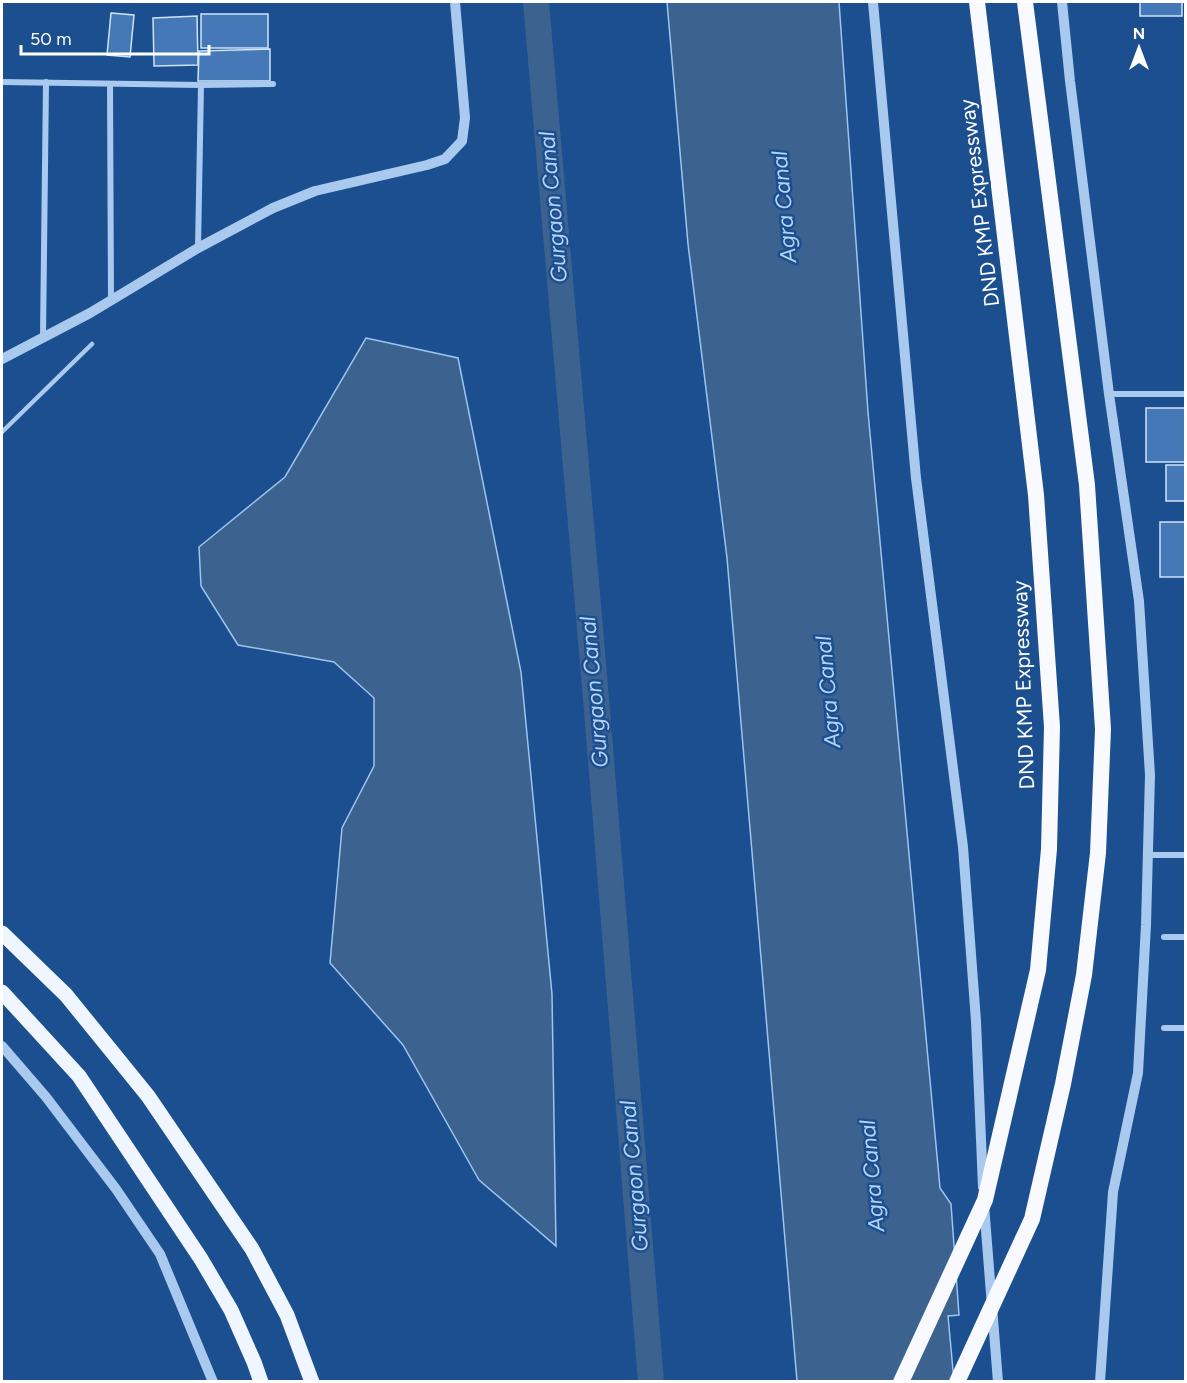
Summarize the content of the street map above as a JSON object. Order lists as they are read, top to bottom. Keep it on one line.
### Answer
{"streets":{"highway":["DND KMP Expressway"]},"water":["Gurgaon Canal","Agra Canal"],"scale_bar":"50 m","north":"top"}
